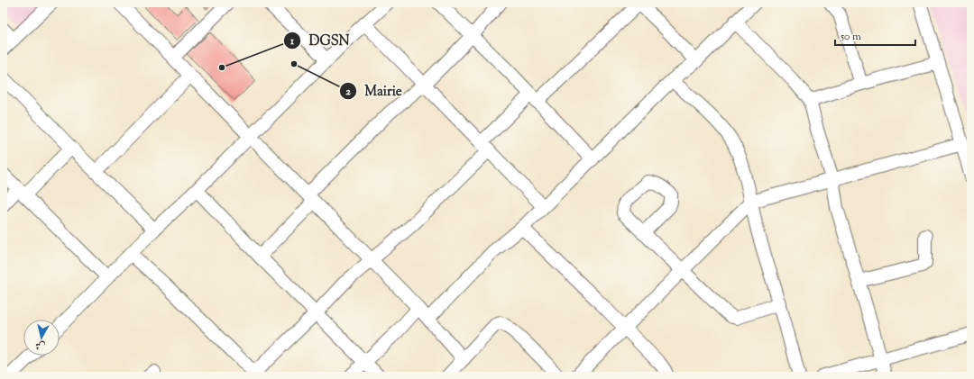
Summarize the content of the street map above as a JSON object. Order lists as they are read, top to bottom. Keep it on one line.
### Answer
{"places":["Mairie","DGSN"],"scale_bar":"50 m","north":"bottom"}
